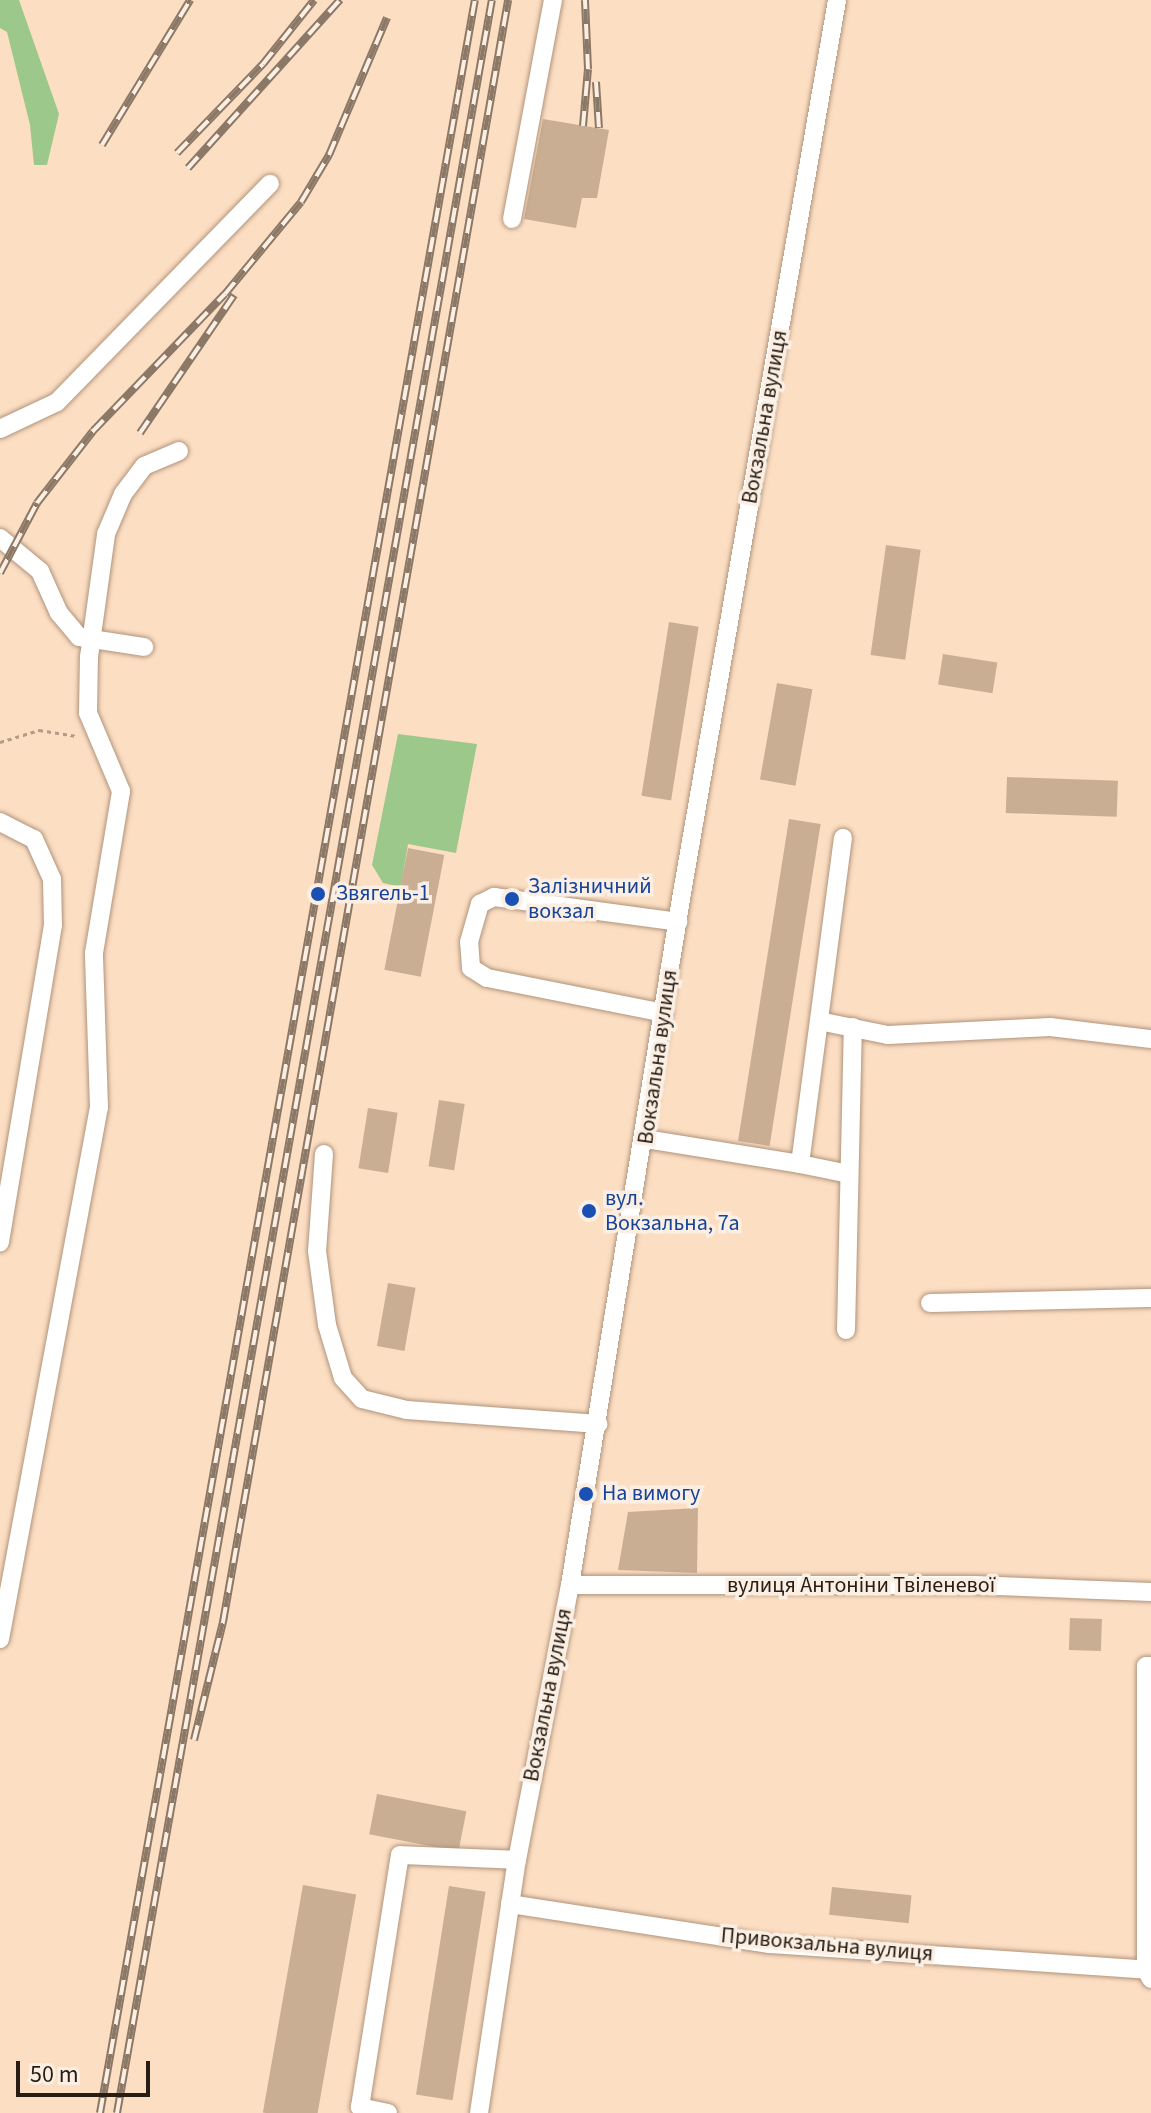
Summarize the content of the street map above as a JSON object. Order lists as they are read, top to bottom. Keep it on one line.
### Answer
{"streets":{"street":["Вокзальна вулиця","вулиця Антоніни Твіленевої","Привокзальна вулиця"]},"crossings":[["Вокзальна вулиця","вулиця Антоніни Твіленевої"],["Вокзальна вулиця","Привокзальна вулиця"]],"places":["Звягель-1","Залізничний вокзал","вул. Вокзальна, 7а","На вимогу"],"scale_bar":"50 m"}
